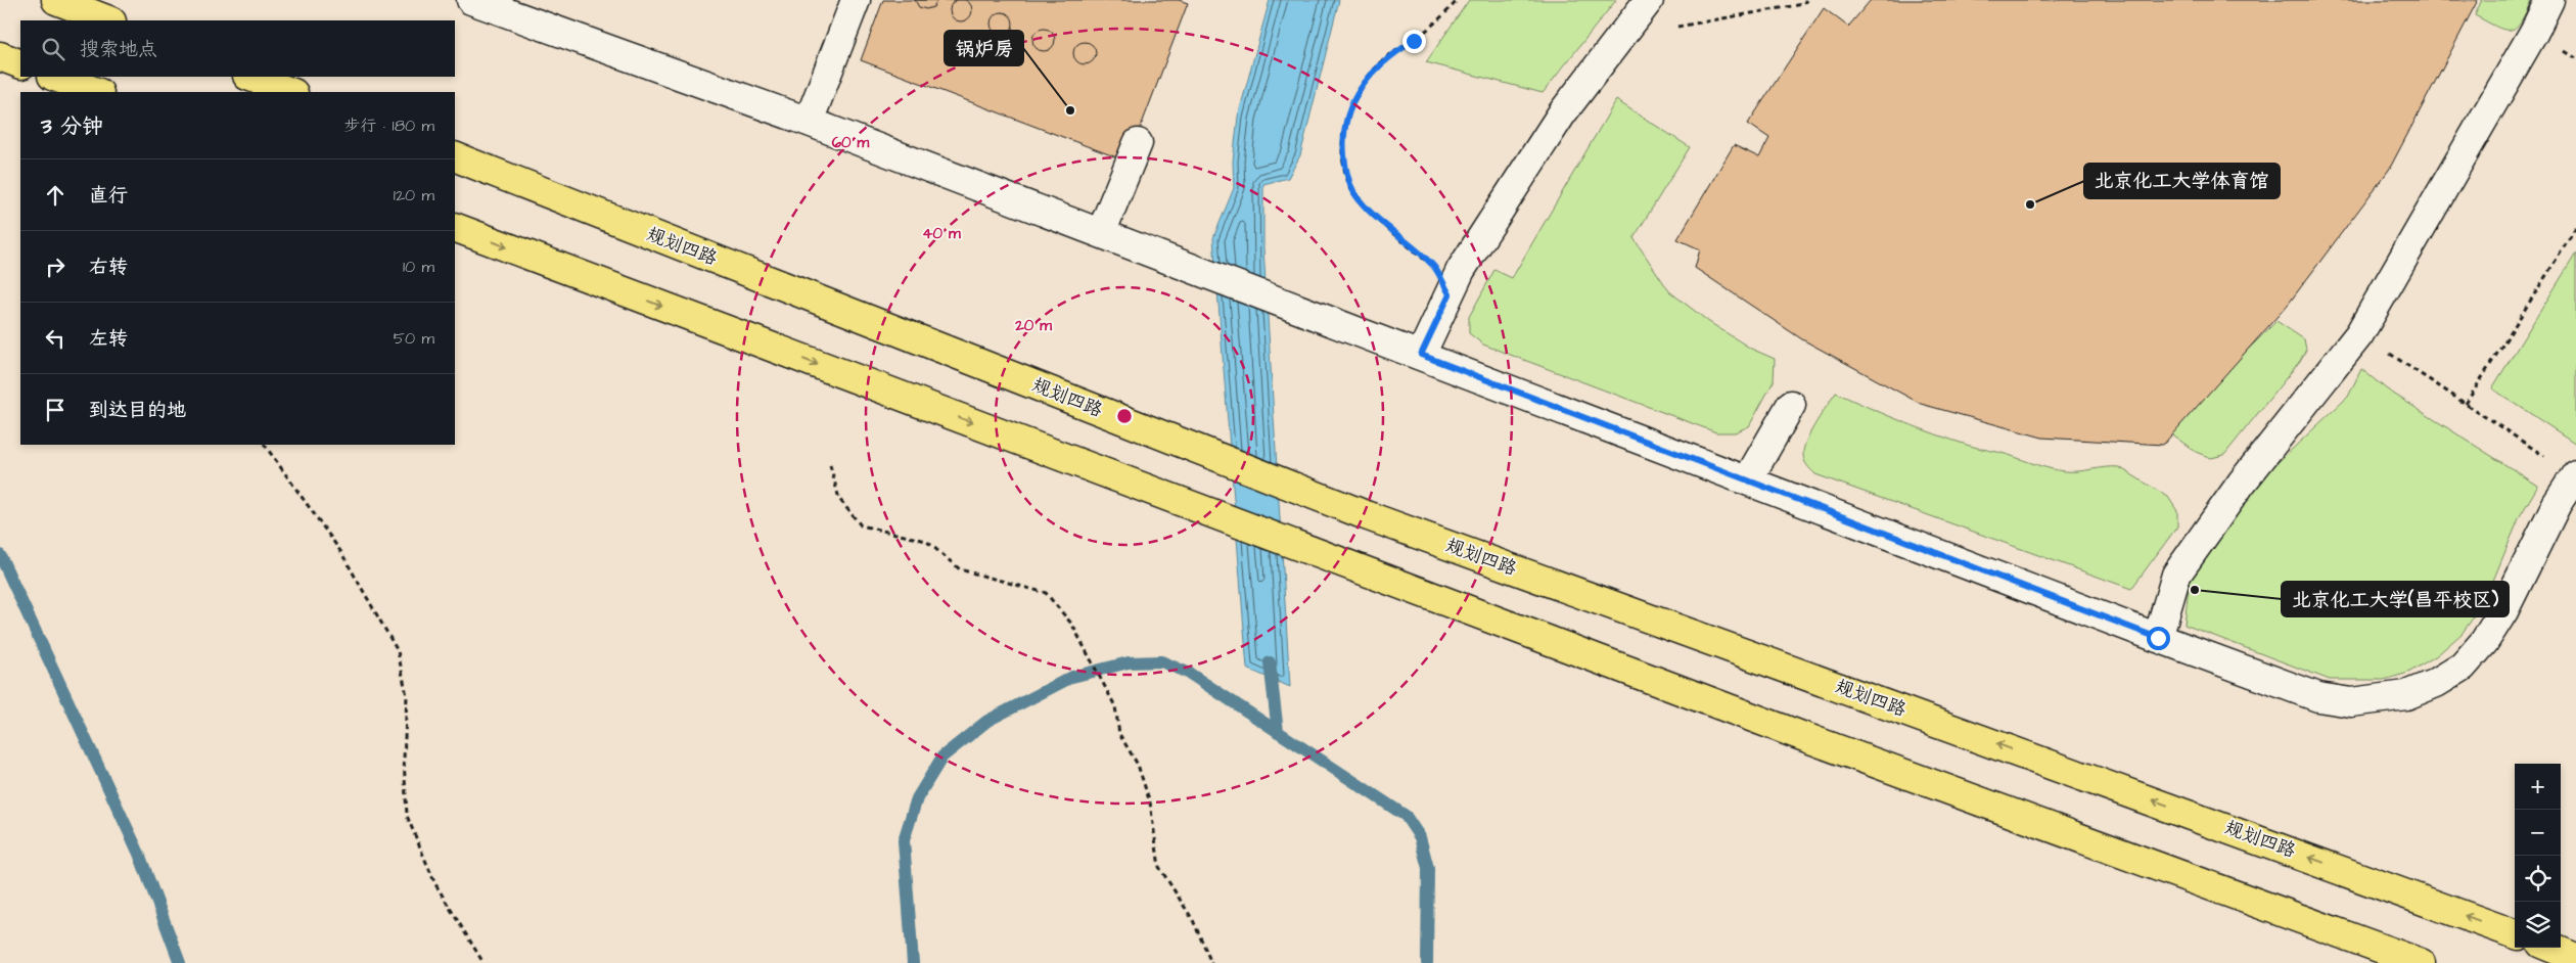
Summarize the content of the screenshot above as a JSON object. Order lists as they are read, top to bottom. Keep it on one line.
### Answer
{"streets":{"main road":["规划四路"]},"places":["锅炉房","北京化工大学体育馆","北京化工大学(昌平校区)"],"page":{"search":"搜索地点","heading":["3 分钟","步行 · 180 m"],"list":[["直行","120 m"],["右转","10 m"],["左转","50 m"],"到达目的地"],"map_buttons":["+","−"]},"rings":["60 m","40 m","20 m"]}
